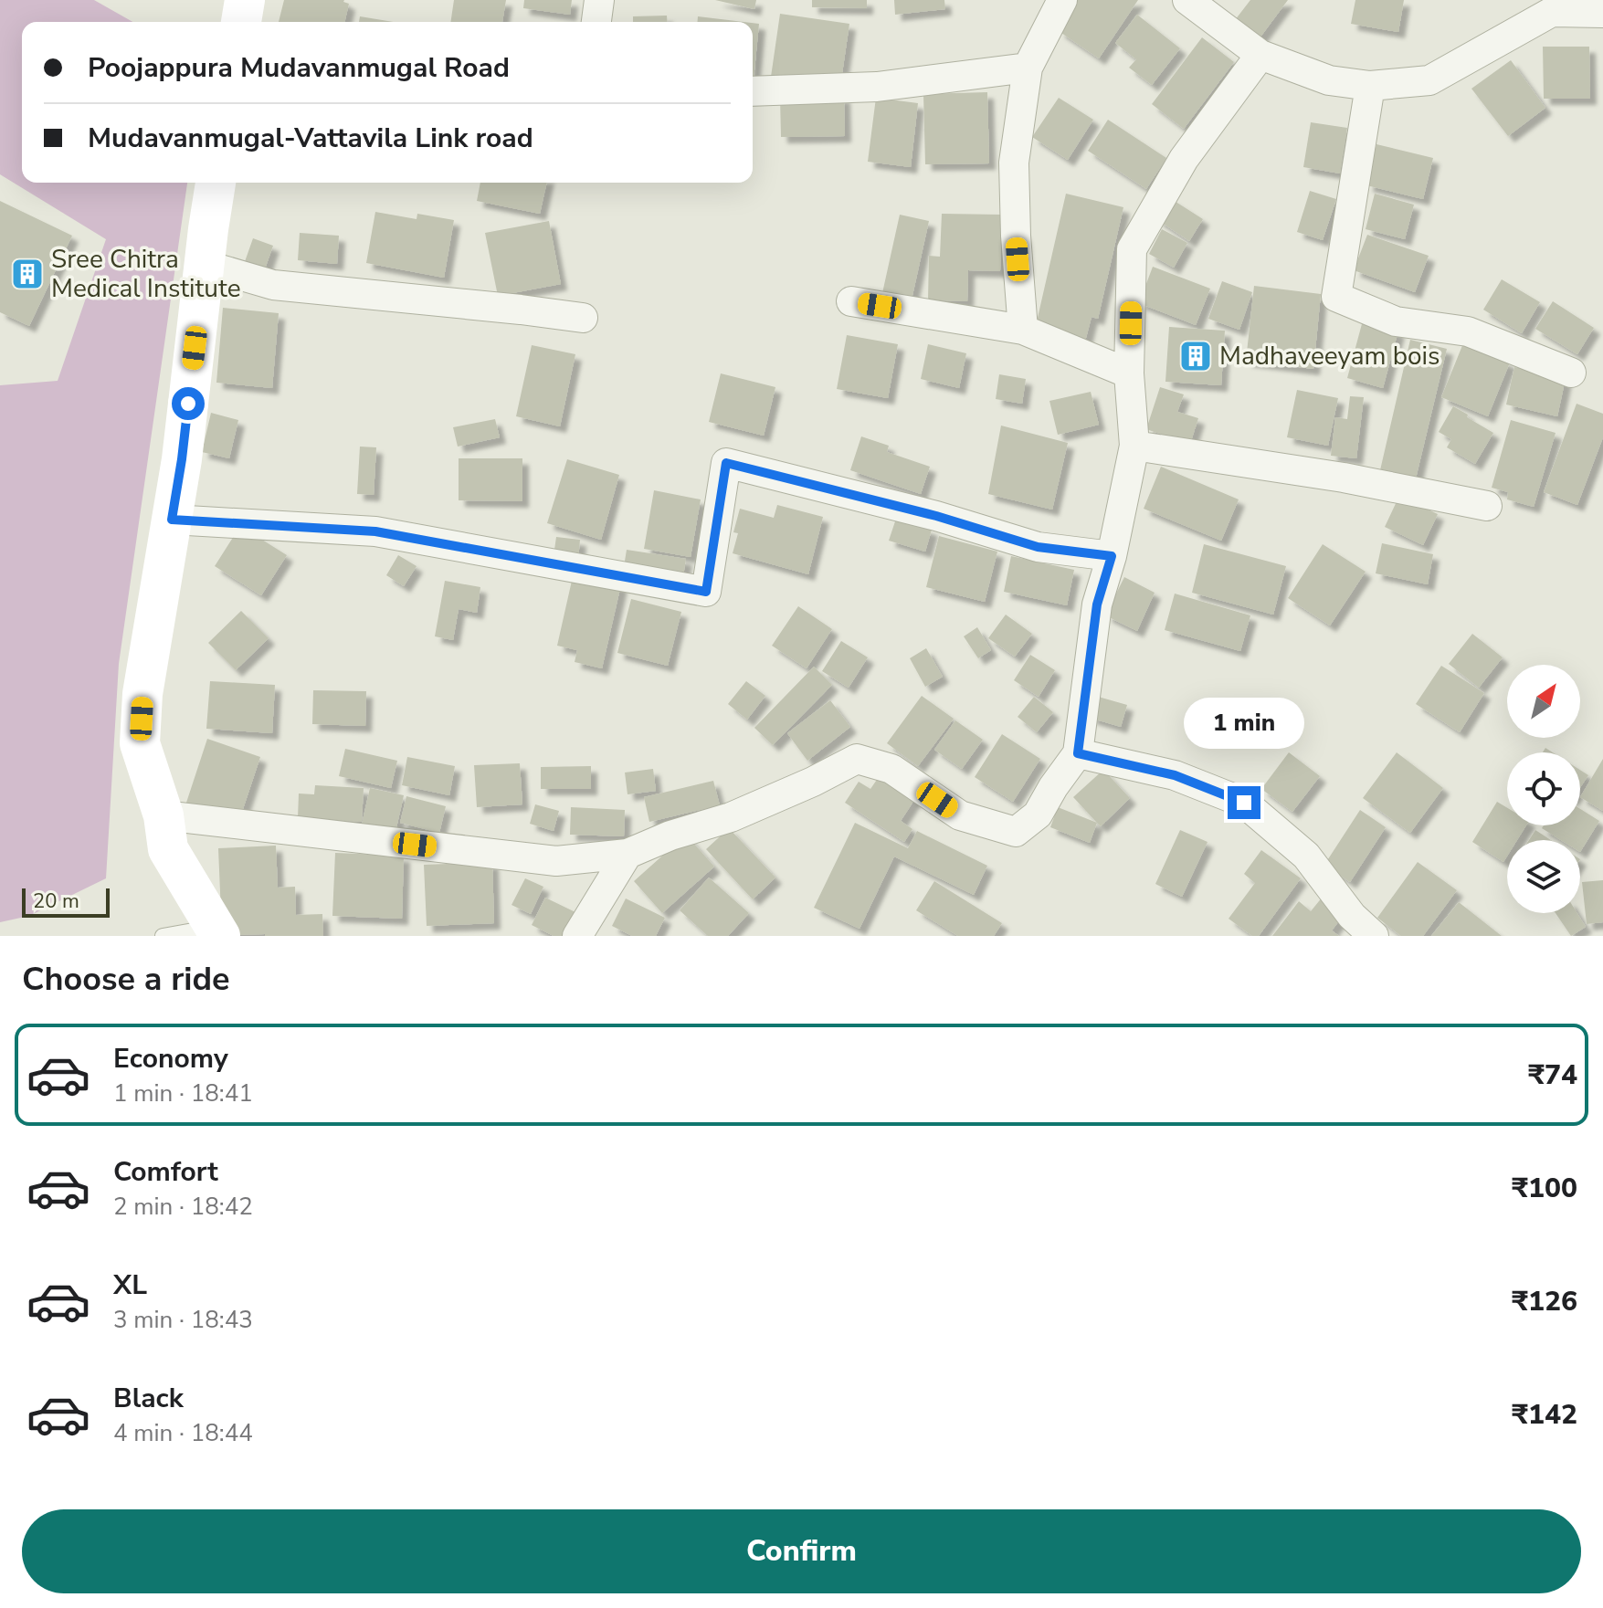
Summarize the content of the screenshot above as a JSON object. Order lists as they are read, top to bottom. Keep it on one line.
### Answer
{"places":{"building":["Sree Chitra Medical Institute","Madhaveeyam bois"]},"scale_bar":"20 m","north":"top right","page":{"banner":["Poojappura Mudavanmugal Road","Mudavanmugal-Vattavila Link road"],"bubble":"1 min","scale":"20 m","heading":"Choose a ride","list":[{"name":"Economy","note":"1 min · 18:41","value":"₹74"},{"name":"Comfort","note":"2 min · 18:42","value":"₹100"},{"name":"XL","note":"3 min · 18:43","value":"₹126"},{"name":"Black","note":"4 min · 18:44","value":"₹142"}],"buttons":"Confirm"}}
